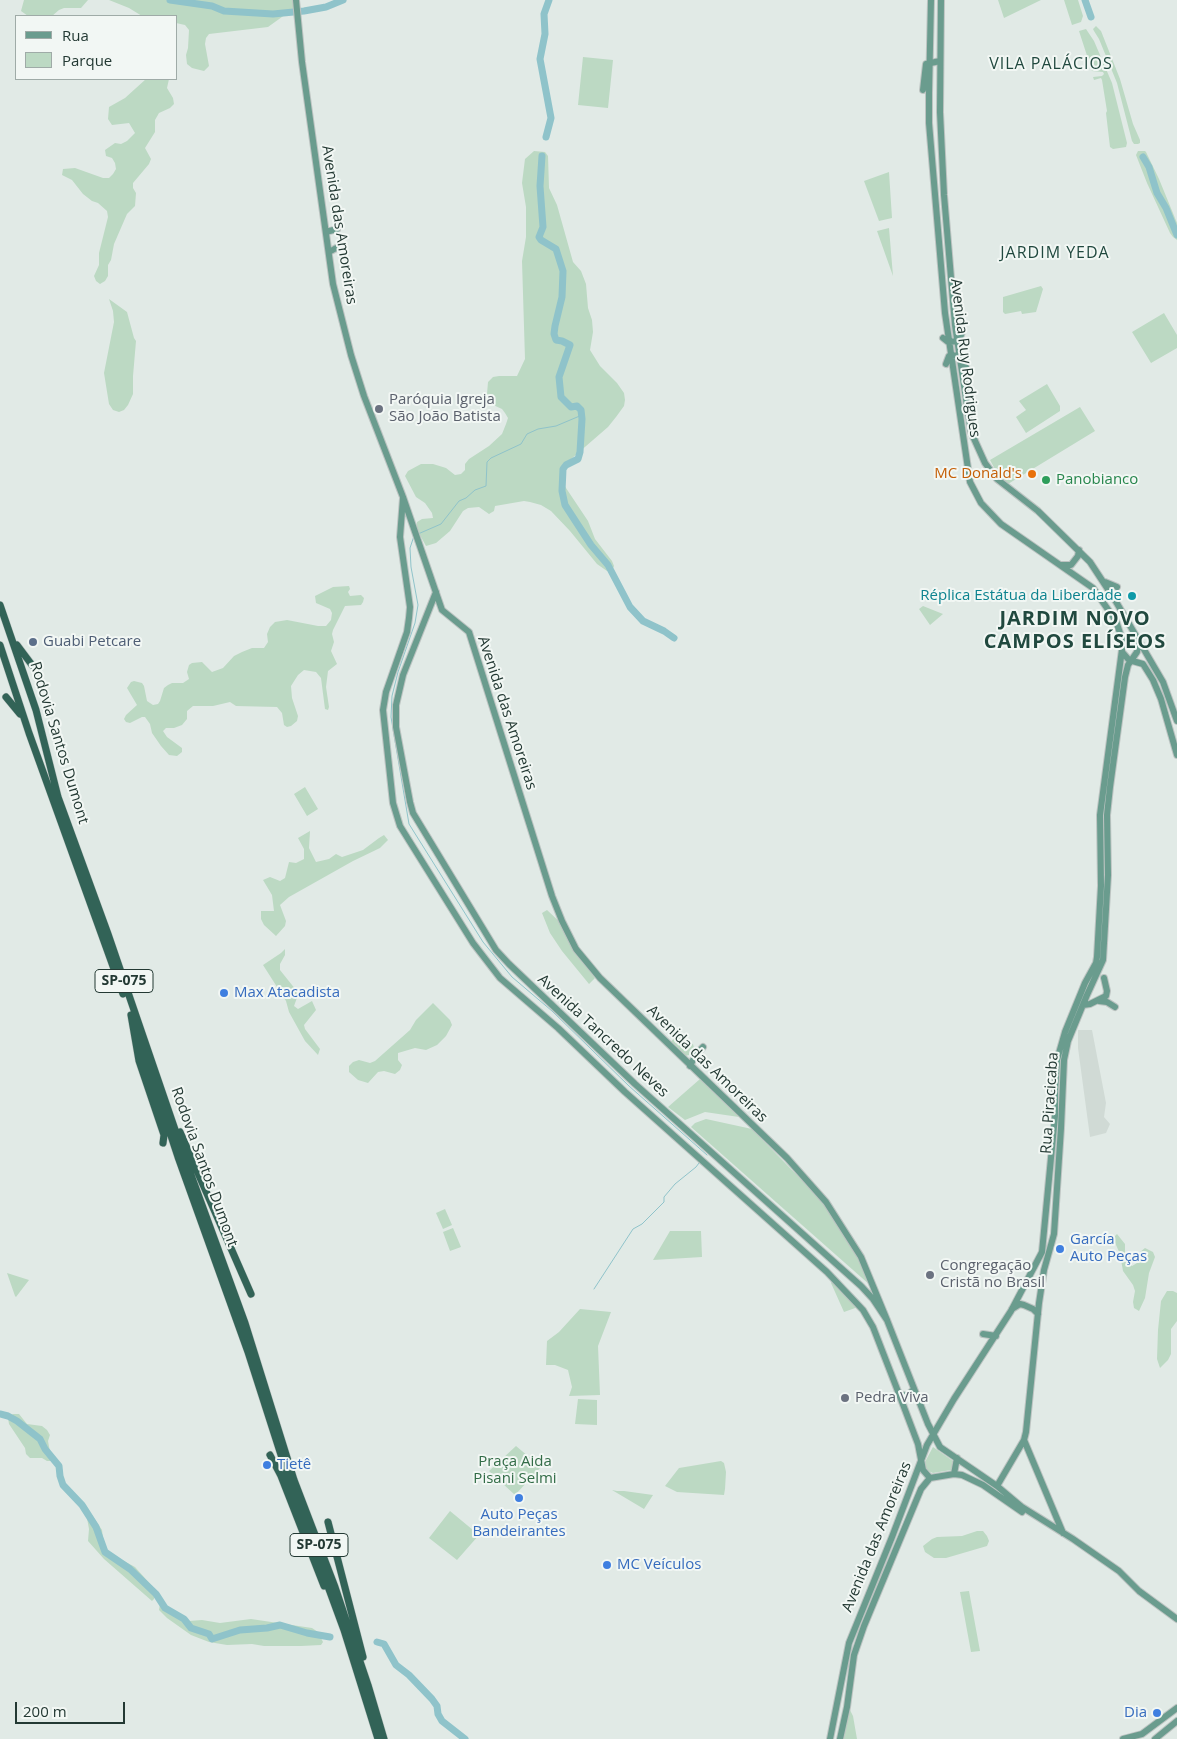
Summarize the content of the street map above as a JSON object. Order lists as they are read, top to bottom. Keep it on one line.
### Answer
{"streets":{"highway":["Rodovia Santos Dumont","SP-075"],"main road":["Avenida das Amoreiras","Avenida Ruy Rodrigues","Avenida Tancredo Neves","Rua Piracicaba"]},"crossings":[["Avenida das Amoreiras","Avenida Tancredo Neves"],["Avenida das Amoreiras","Rua Piracicaba"],["Avenida Ruy Rodrigues","Rua Piracicaba"],["Avenida Tancredo Neves","Rua Piracicaba"]],"districts":["VILA PALÁCIOS","JARDIM YEDA","JARDIM NOVO CAMPOS ELÍSEOS"],"parks":["Praça Aida Pisani Selmi"],"places":["Paróquia Igreja São João Batista","MC Donald's","Panobianco","Réplica Estátua da Liberdade","Guabi Petcare","Max Atacadista","García Auto Peças","Congregação Cristã no Brasil","Pedra Viva","Tietê","Auto Peças Bandeirantes","MC Veículos","Dia"],"legend":["Rua","Parque"],"scale_bar":"200 m"}
